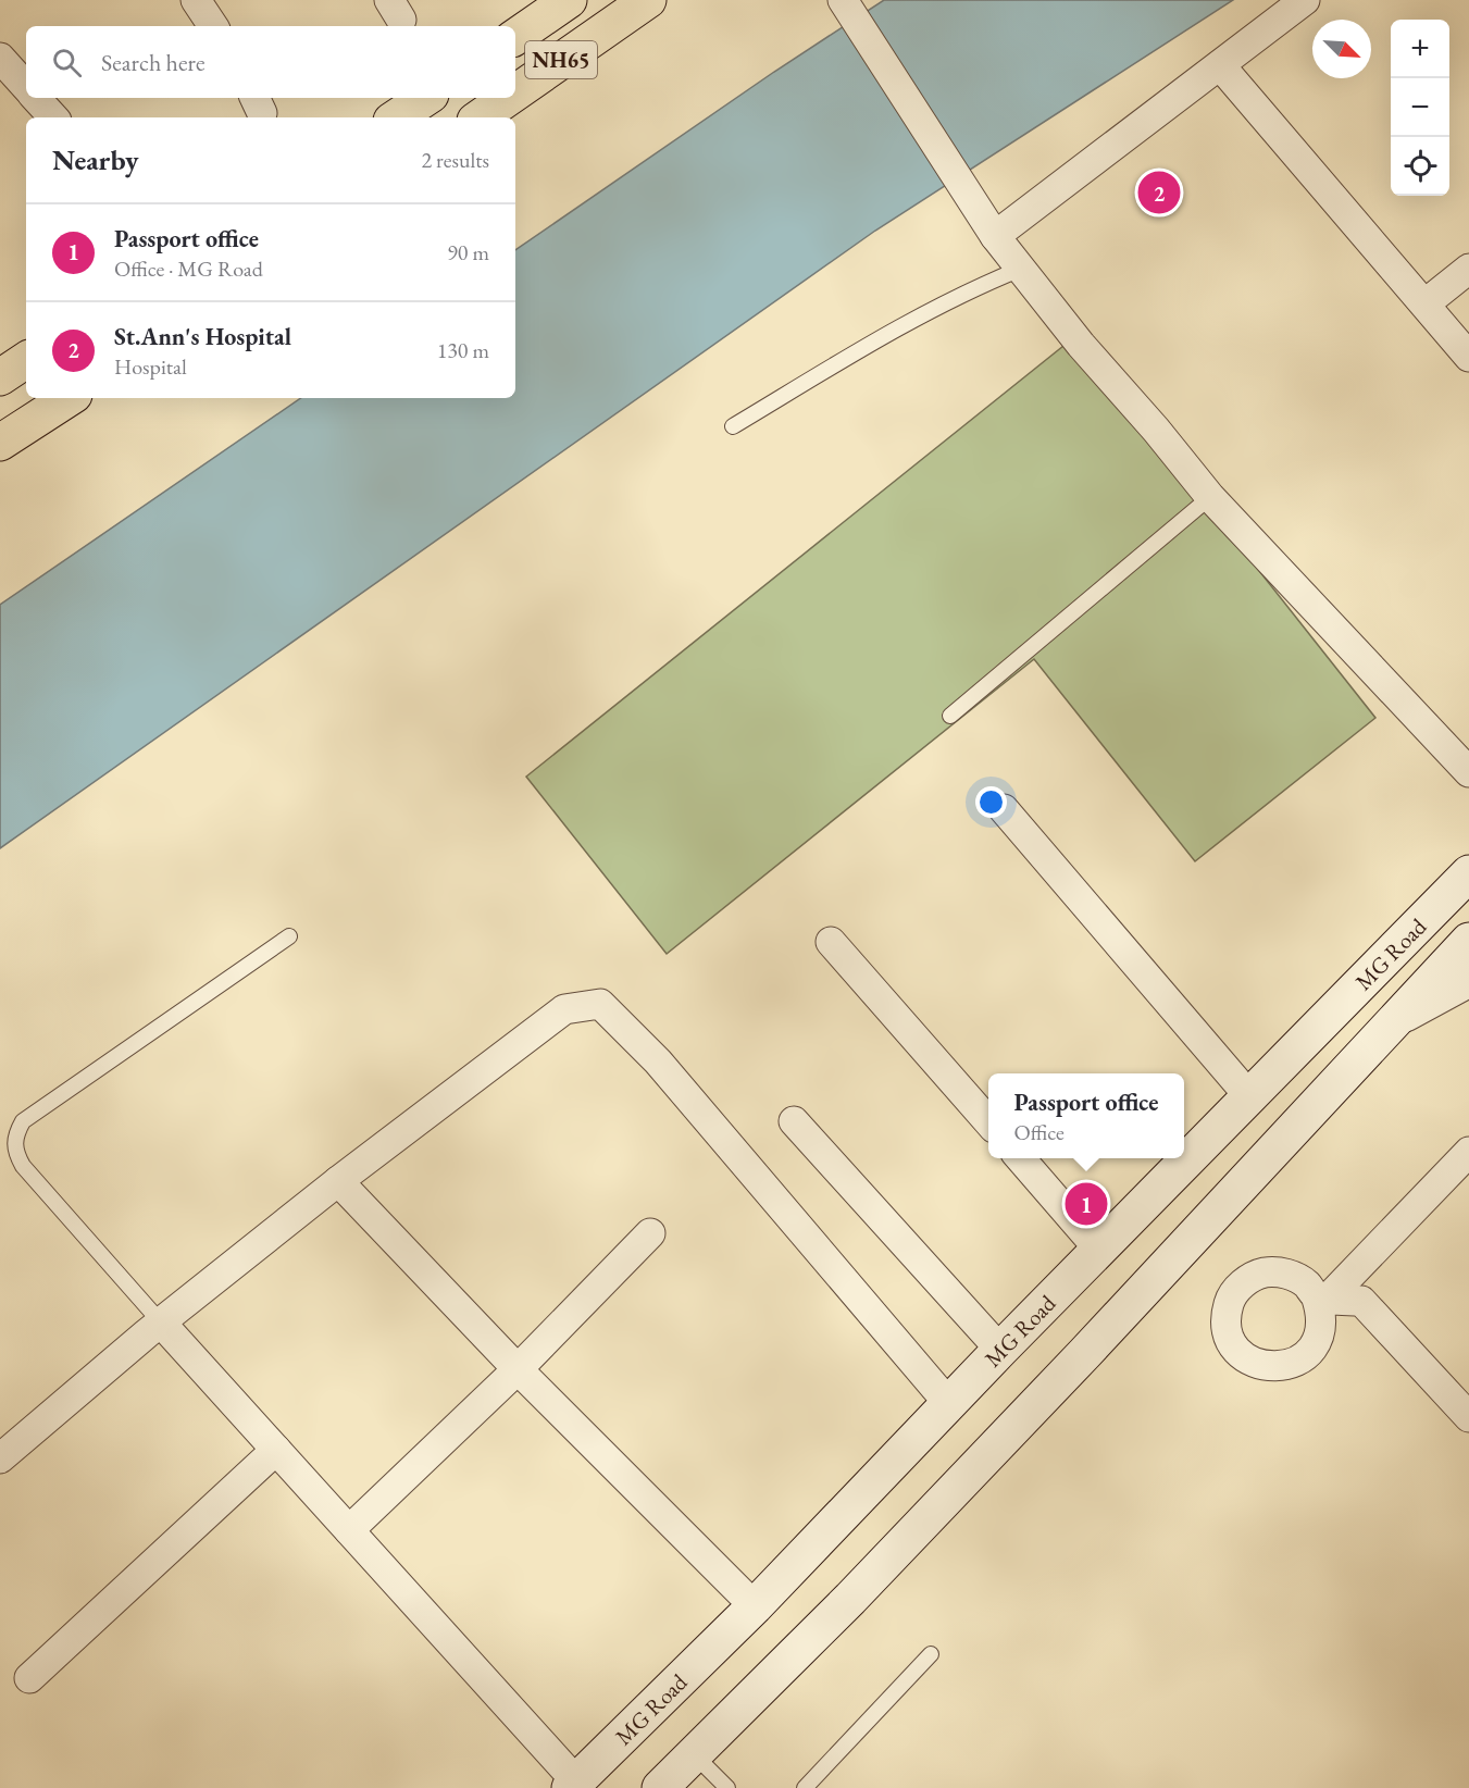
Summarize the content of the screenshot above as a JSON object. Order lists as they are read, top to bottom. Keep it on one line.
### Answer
{"streets":{"highway":["NH65"],"main road":["MG Road"]},"north":"bottom right","page":{"map_buttons":["+","−"],"search":"Search here","heading":["Nearby","2 results"],"pins":["2","1"],"list":[{"mark":"1","name":"Passport office","note":"Office · MG Road","value":"90 m"},{"mark":"2","name":"St.Ann's Hospital","note":"Hospital","value":"130 m"}],"popup":["Passport office","Office"]}}
